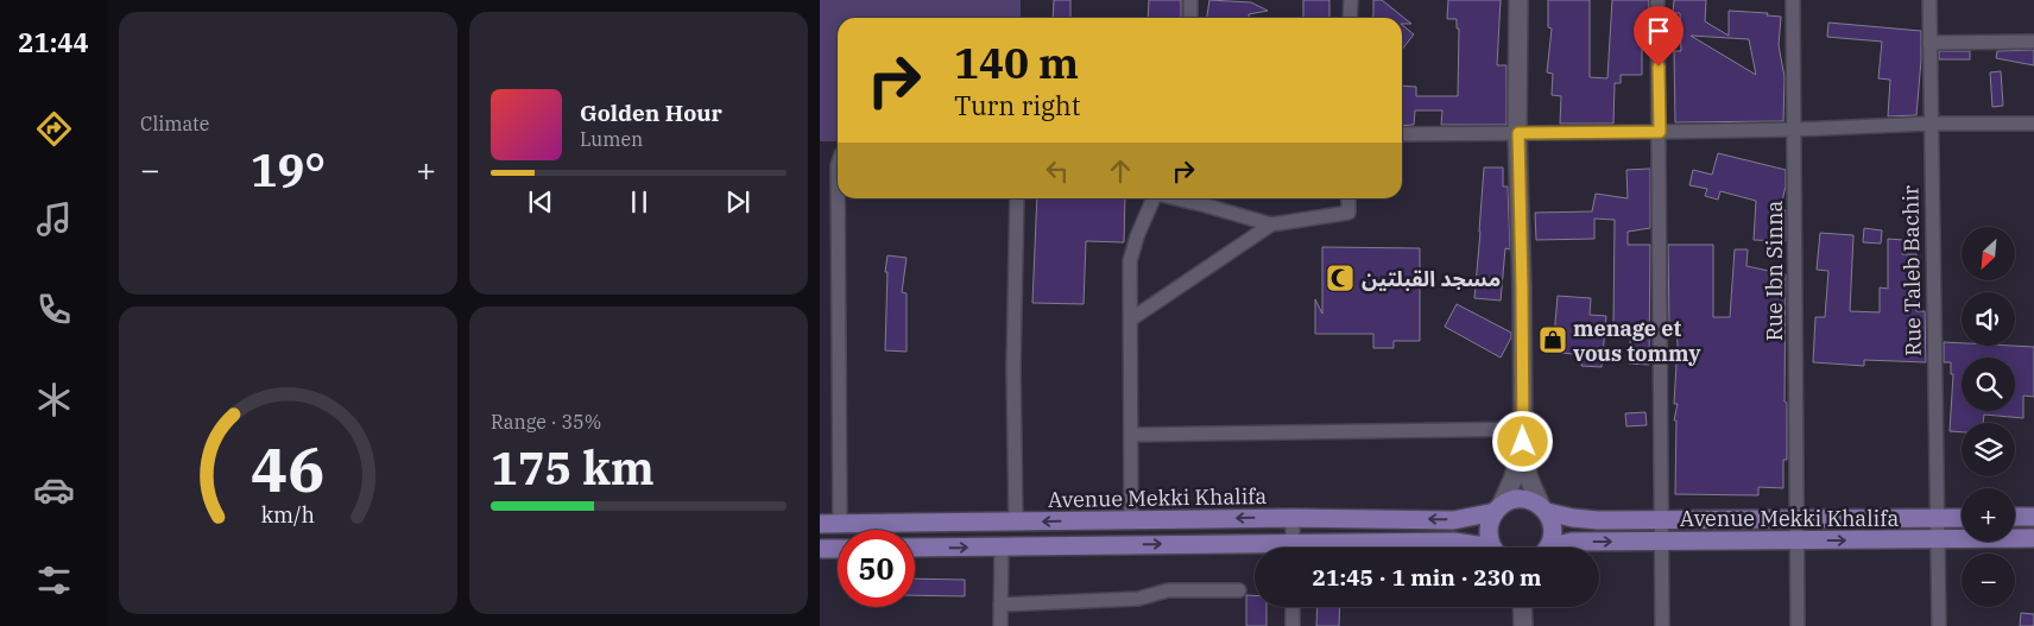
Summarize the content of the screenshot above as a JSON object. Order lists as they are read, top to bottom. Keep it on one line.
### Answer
{"streets":{"main road":["Avenue Mekki Khalifa"],"street":["Rue Ibn Sinna","Rue Taleb Bachir"]},"crossings":[["Rue Ibn Sinna","Avenue Mekki Khalifa"],["Rue Taleb Bachir","Avenue Mekki Khalifa"]],"places":{"mosque":["مسجد القبلتين"],"shop":["menage et vous tommy"]},"north":"bottom left","page":{"tabs":"21:44","tile":["Climate",["Range · 35%","175 km"]],"turn":["140 m","Turn right"],"song":["Golden Hour","Lumen"],"heat":["−","19°","+"],"map_buttons":["+","−"],"limit":"50","trip":"21:45 · 1 min · 230 m","gauge":["46","km/h"]}}
